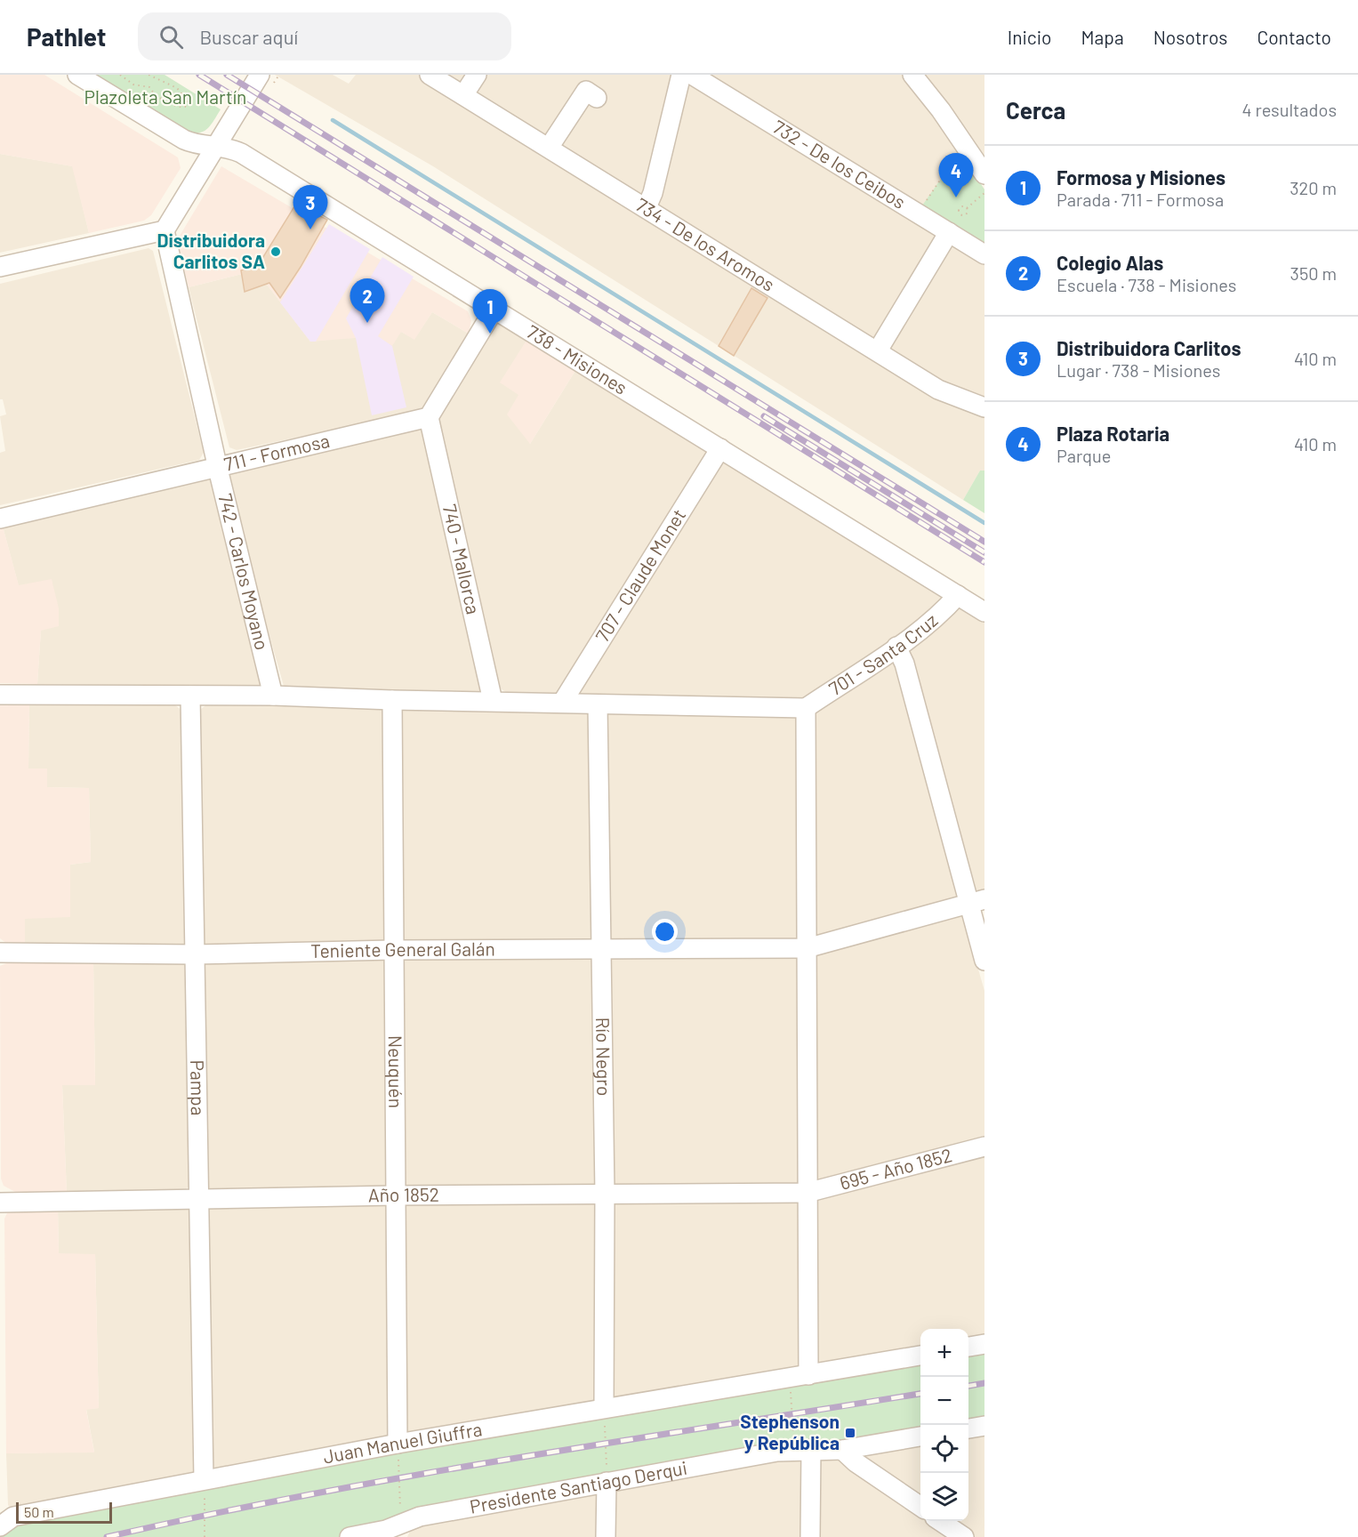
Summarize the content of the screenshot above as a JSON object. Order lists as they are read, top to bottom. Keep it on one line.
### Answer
{"streets":{"street":["732 - De los Ceibos","734 - De los Aromos","738 - Misiones","711 - Formosa","740 - Mallorca","742 - Carlos Moyano","707 - Claude Monet","701 - Santa Cruz","Teniente General Galán","Río Negro","Neuquén","Pampa","695 - Año 1852","Año 1852","Juan Manuel Giuffra","Presidente Santiago Derqui"]},"crossings":[["738 - Misiones","707 - Claude Monet"],["738 - Misiones","701 - Santa Cruz"],["711 - Formosa","740 - Mallorca"],["711 - Formosa","742 - Carlos Moyano"],["Teniente General Galán","Río Negro"],["Teniente General Galán","Neuquén"],["Teniente General Galán","Pampa"],["Río Negro","Año 1852"],["Río Negro","Juan Manuel Giuffra"],["Neuquén","Año 1852"],["Neuquén","Juan Manuel Giuffra"],["Pampa","Año 1852"],["Pampa","Juan Manuel Giuffra"],["695 - Año 1852","Año 1852"]],"parks":["Plazoleta San Martín"],"places":{"other":["Distribuidora Carlitos SA"],"transit":["Stephenson y República"]},"scale_bar":"50 m","page":{"header":"Pathlet","search":"Buscar aquí","nav":["Inicio","Mapa","Nosotros","Contacto"],"heading":["Cerca","4 resultados"],"list":[{"mark":"1","name":"Formosa y Misiones","note":"Parada · 711 - Formosa","value":"320 m"},{"mark":"2","name":"Colegio Alas","note":"Escuela · 738 - Misiones","value":"350 m"},{"mark":"3","name":"Distribuidora Carlitos","note":"Lugar · 738 - Misiones","value":"410 m"},{"mark":"4","name":"Plaza Rotaria","note":"Parque","value":"410 m"}],"pins":["4","3","2","1"],"map_buttons":["+","−"],"scale":"50 m"}}
